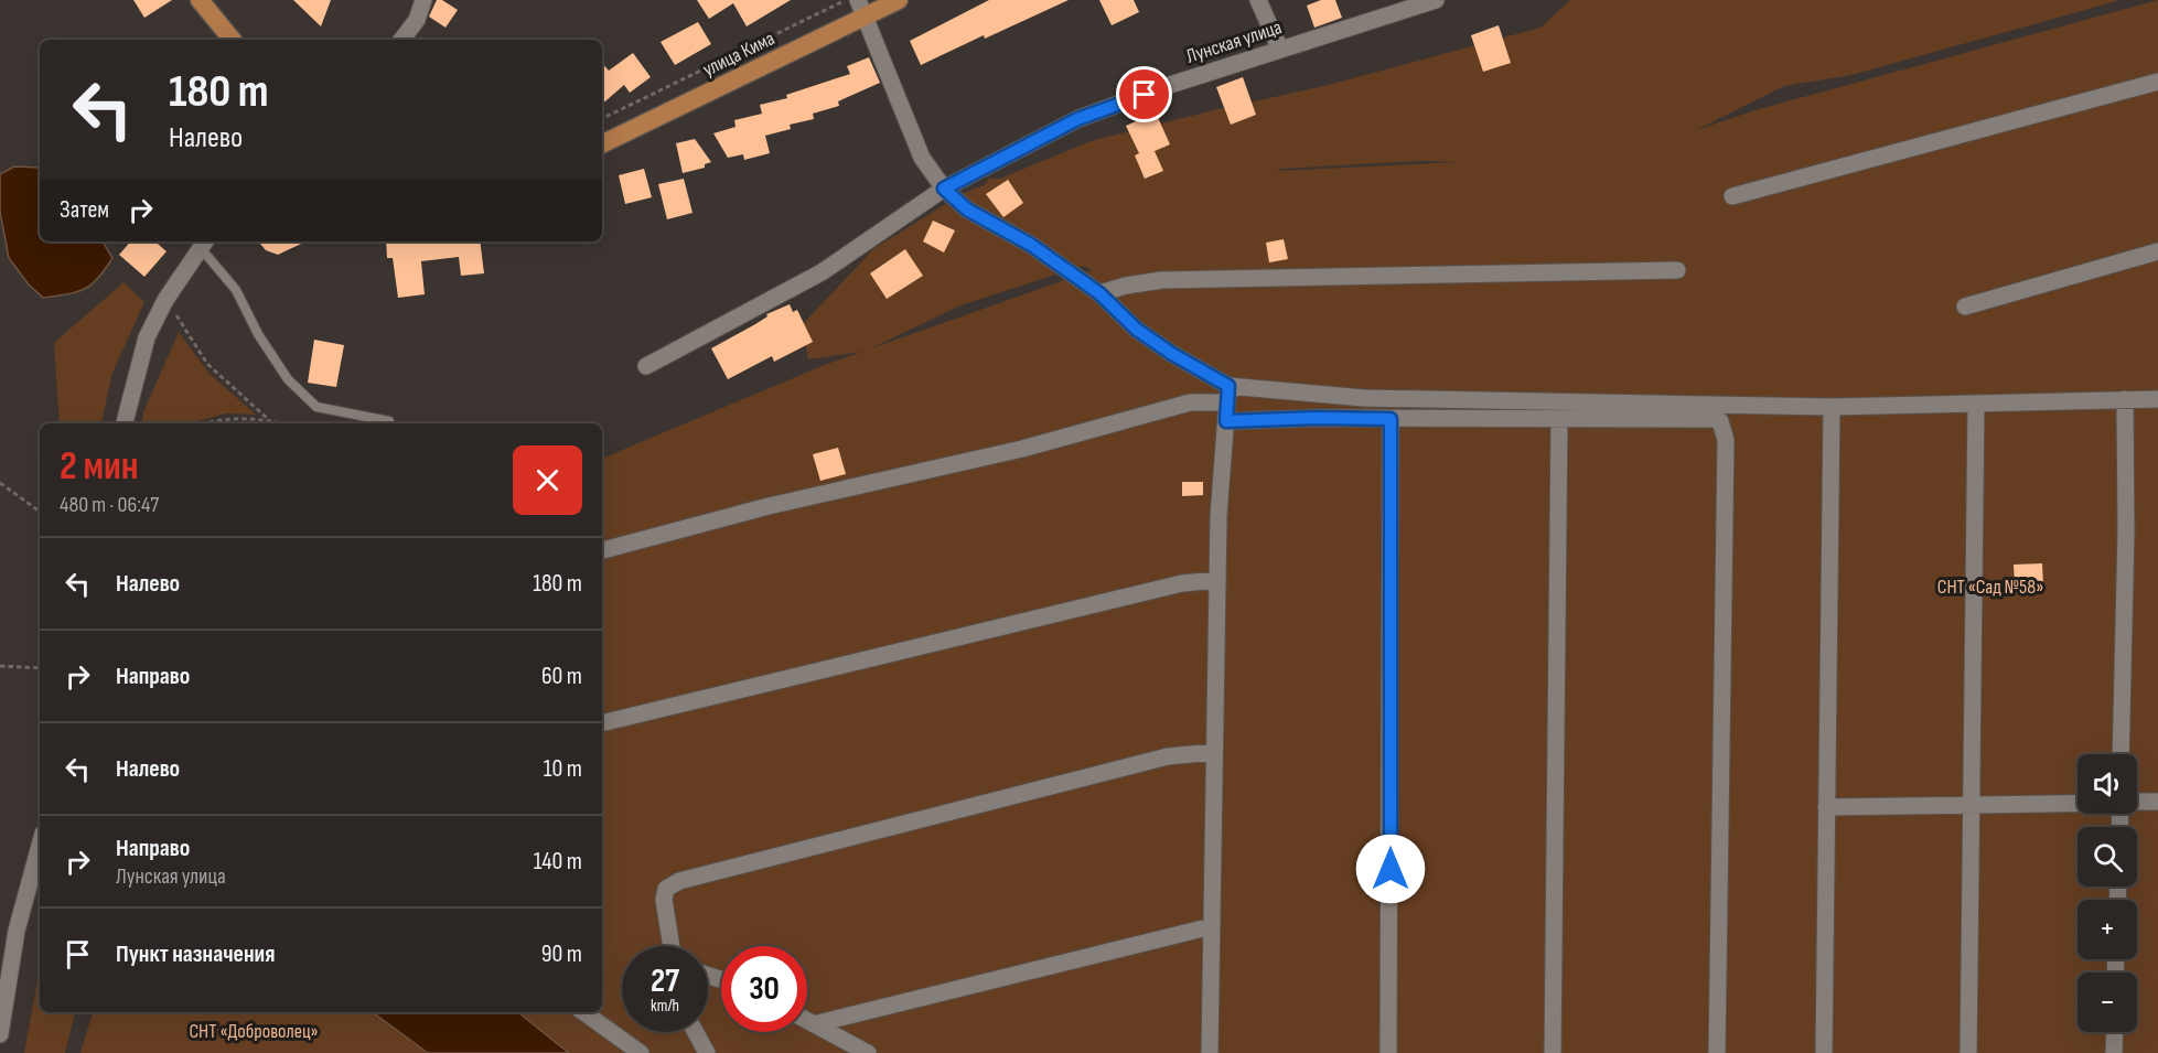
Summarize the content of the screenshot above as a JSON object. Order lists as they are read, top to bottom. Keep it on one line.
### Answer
{"streets":{"main road":["улица Кима"],"street":["Лунская улица"]},"parks":["СНТ «Сад №58»","СНТ «Доброволец»"],"page":{"turn":["180 m","Налево"],"then":"Затем","heading":["2 мин","480 m · 06:47"],"list":[{"name":"Налево","value":"180 m"},{"name":"Направо","value":"60 m"},{"name":"Налево","value":"10 m"},{"name":"Направо","note":"Лунская улица","value":"140 m"},{"name":"Пункт назначения","value":"90 m"}],"map_buttons":["+","−"],"speed":"27 km/h","limit":"30"}}
